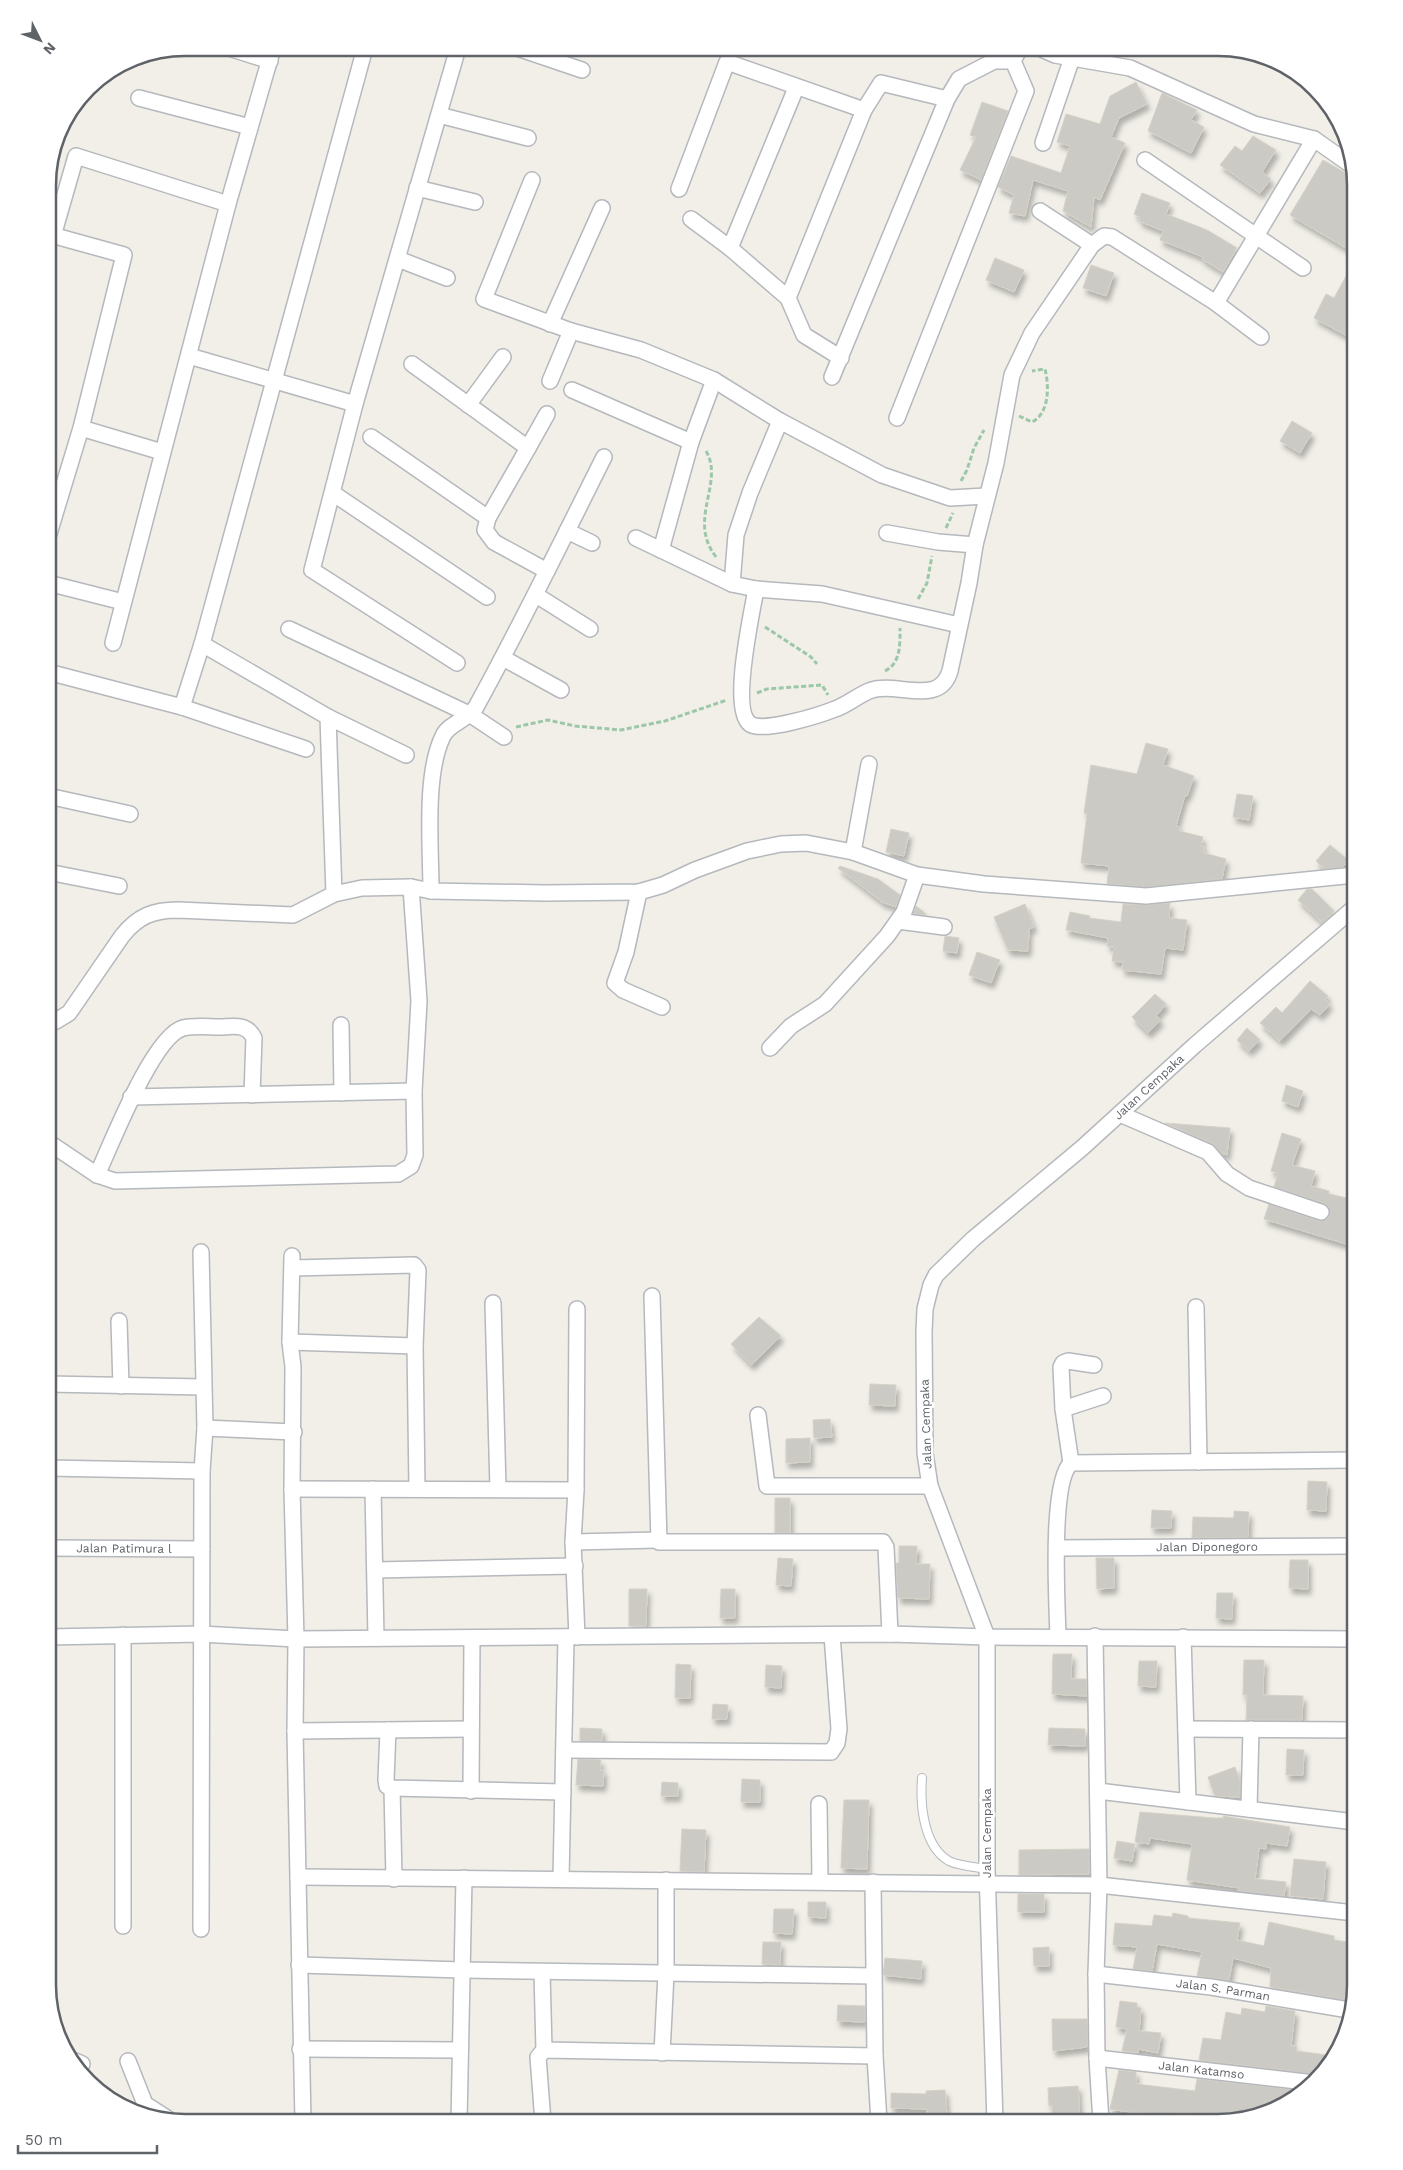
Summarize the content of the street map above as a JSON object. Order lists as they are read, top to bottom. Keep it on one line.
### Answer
{"streets":{"street":["Jalan Cempaka","Jalan Diponegoro","Jalan Patimura l","Jalan S. Parman","Jalan Katamso"]},"scale_bar":"50 m","north":"bottom right"}
